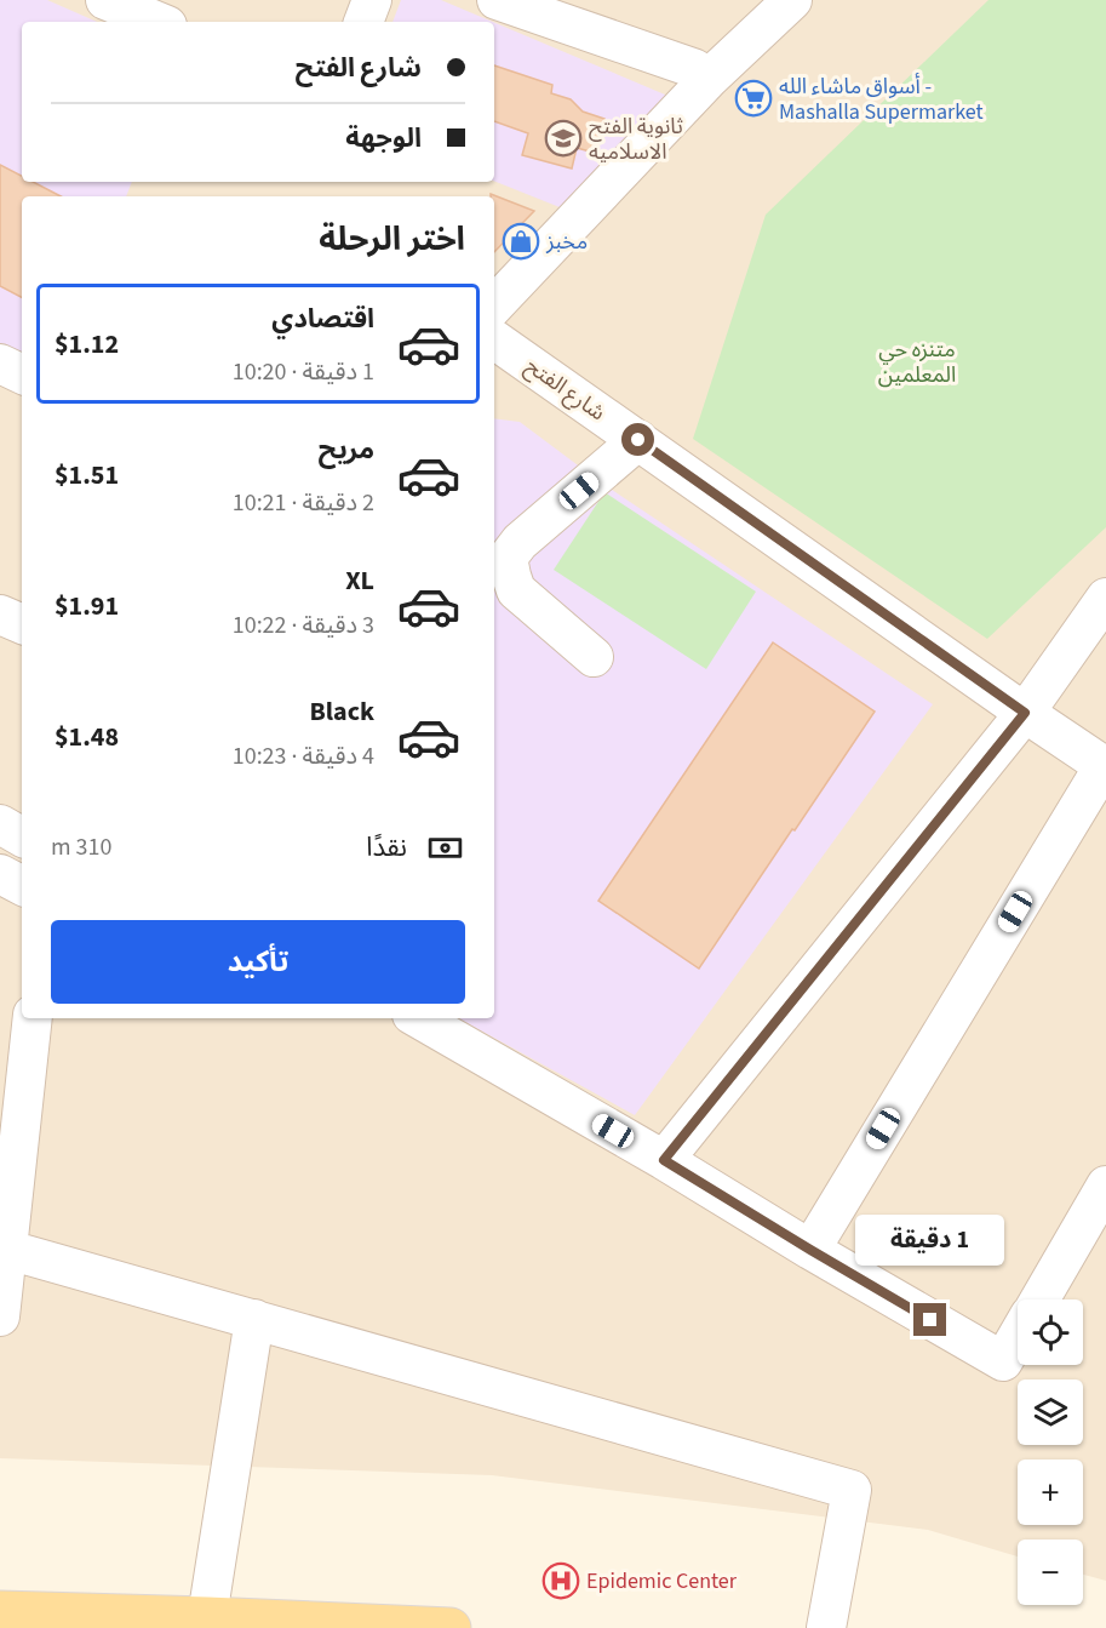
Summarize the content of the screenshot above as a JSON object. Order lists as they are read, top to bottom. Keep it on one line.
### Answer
{"streets":{"street":["شارع الفتح"]},"parks":["متنزه حي المعلمين"],"places":{"supermarket":["أسواق ماشاء الله - Mashalla Supermarket"],"school or university":["ثانوية الفتح الاسلاميه"],"shop":["مخبز"],"hospital":["Epidemic Center"]},"page":{"banner":["شارع الفتح","الوجهة"],"heading":"اختر الرحلة","list":[{"name":"اقتصادي","note":"1 دقيقة · 10:20","value":"$1.12"},{"name":"مريح","note":"2 دقيقة · 10:21","value":"$1.51"},{"name":"XL","note":"3 دقيقة · 10:22","value":"$1.91"},{"name":"Black","note":"4 دقيقة · 10:23","value":"$1.48"}],"pay":["نقدًا","310 m"],"buttons":"تأكيد","bubble":"1 دقيقة","map_buttons":["+","−"]}}
